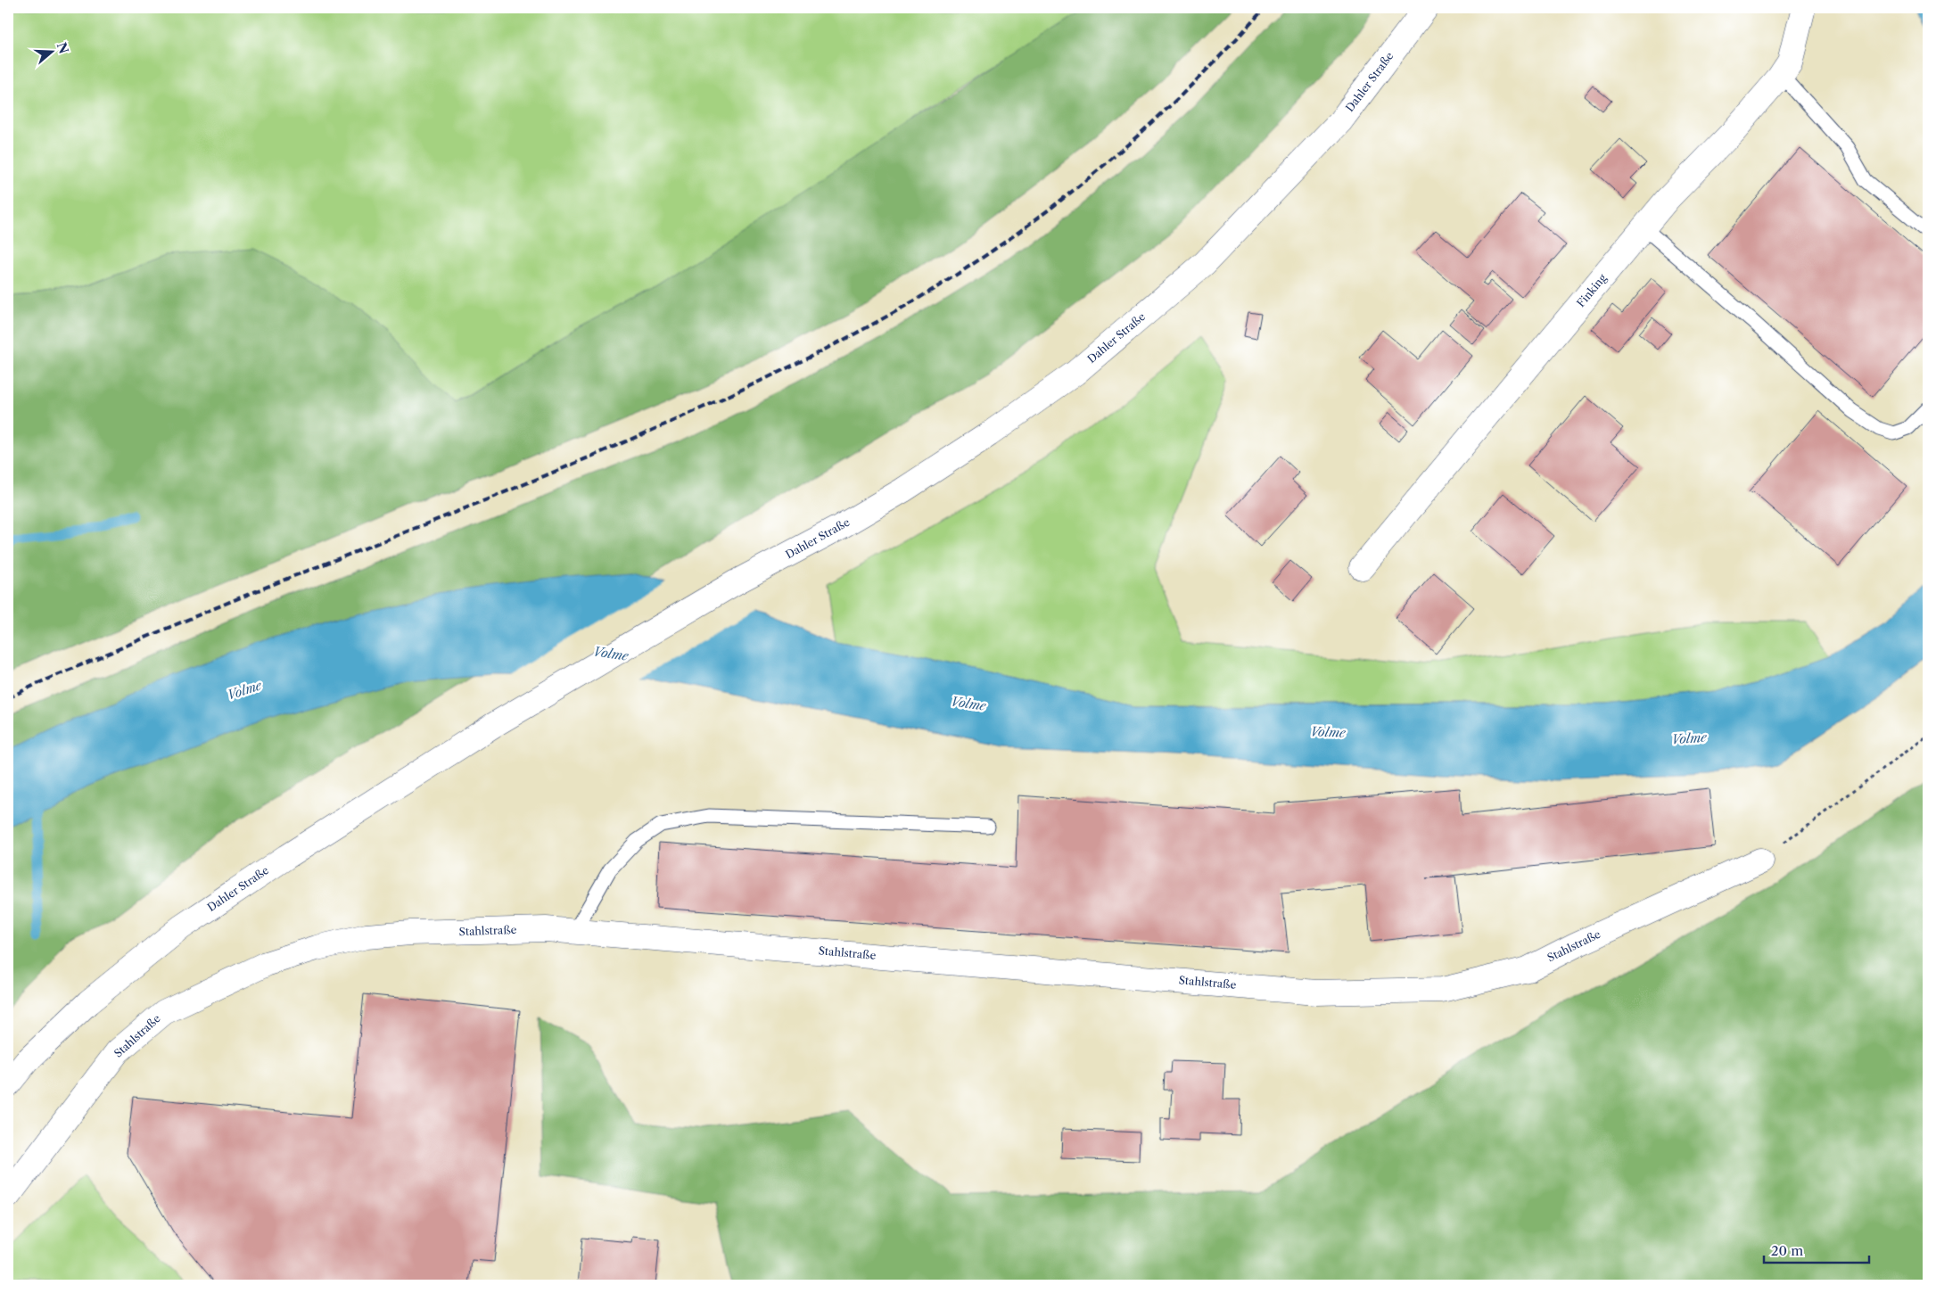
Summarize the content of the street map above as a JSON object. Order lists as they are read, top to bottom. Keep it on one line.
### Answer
{"streets":{"street":["Dahler Straße","Finking","Stahlstraße"]},"water":["Volme"],"scale_bar":"20 m","north":"right"}
